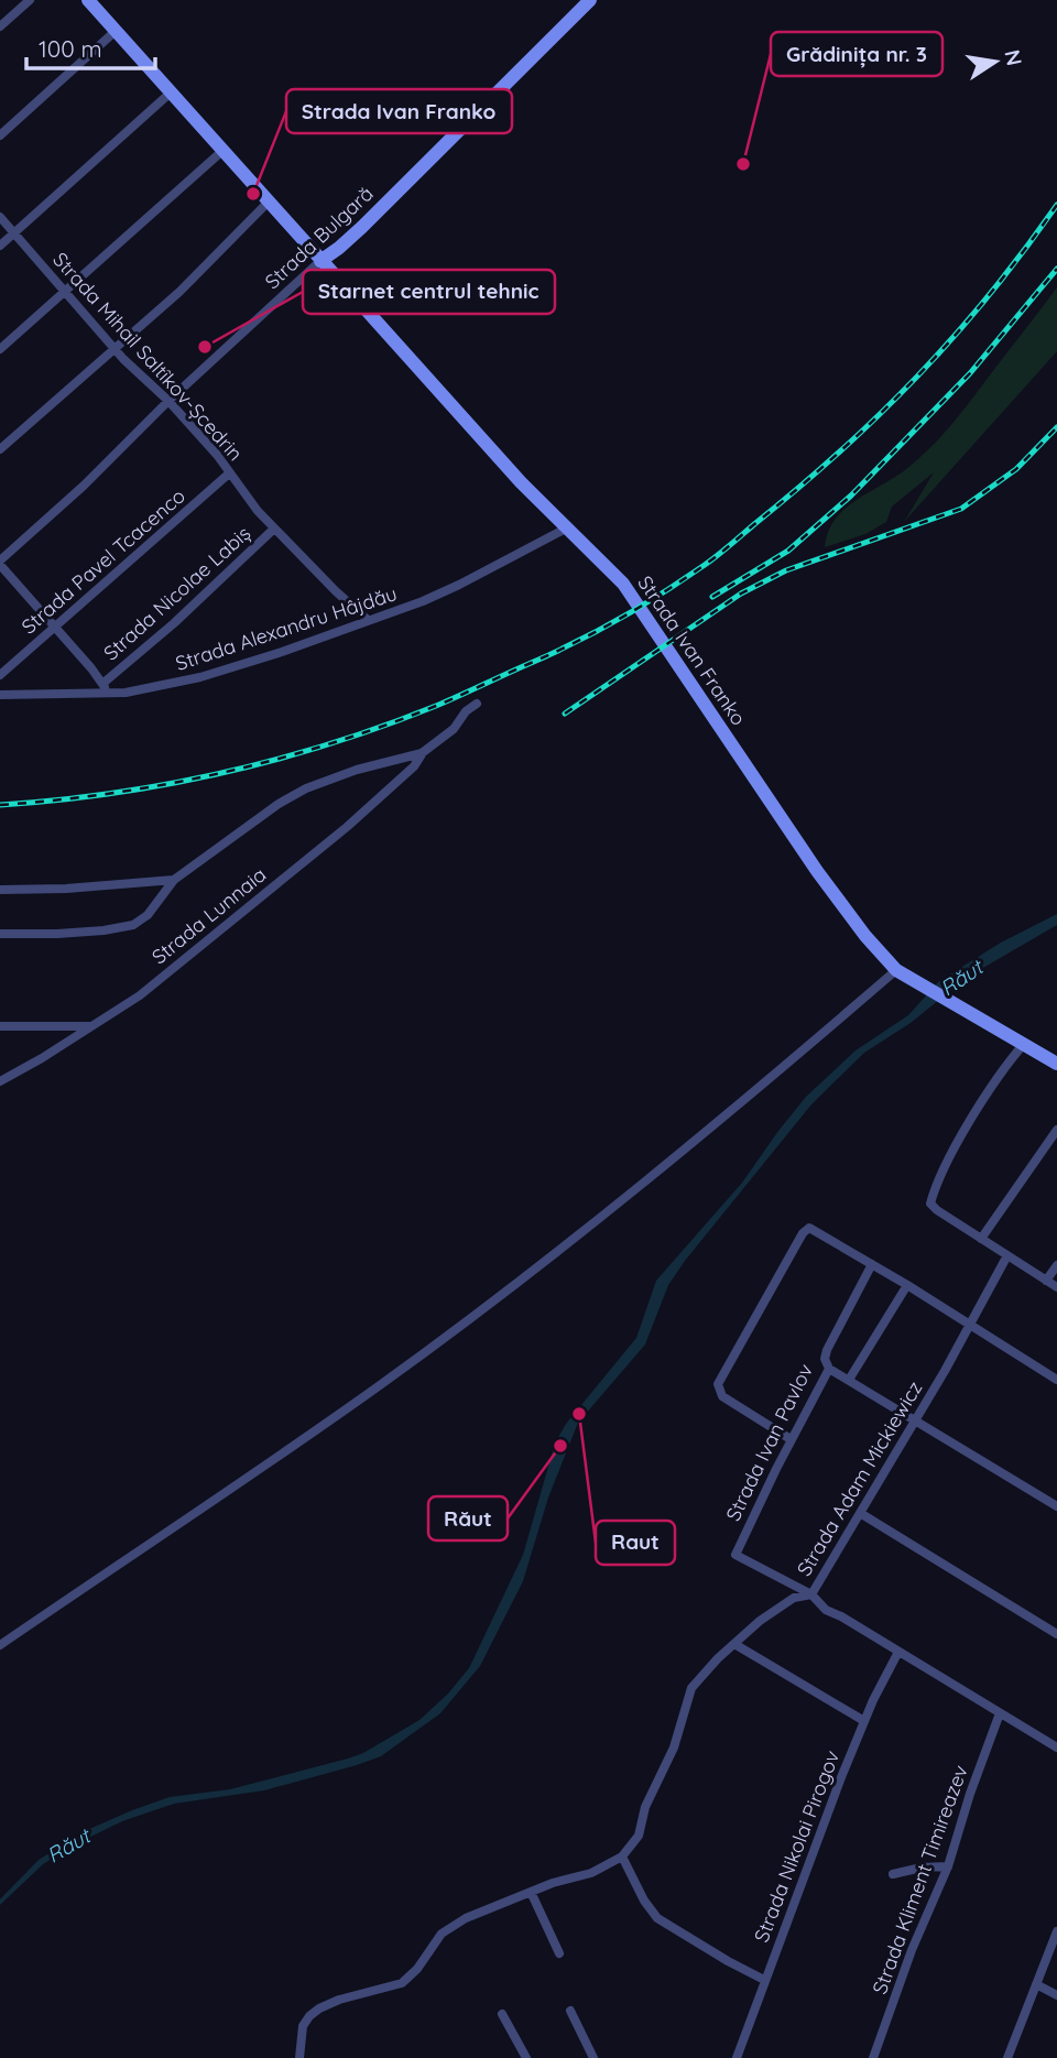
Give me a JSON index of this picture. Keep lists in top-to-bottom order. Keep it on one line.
{"streets":{"main road":["Strada Bulgară","Strada Ivan Franko"],"street":["Strada Mihail Saltîkov-Șcedrin","Strada Pavel Tcacenco","Strada Nicolae Labiș","Strada Alexandru Hâjdău","Strada Lunnaia","Strada Ivan Pavlov","Strada Adam Mickiewicz","Strada Nikolai Pirogov","Strada Kliment Timireazev"]},"crossings":[["Strada Bulgară","Strada Mihail Saltîkov-Șcedrin"],["Strada Bulgară","Strada Ivan Franko"],["Strada Mihail Saltîkov-Șcedrin","Strada Pavel Tcacenco"],["Strada Mihail Saltîkov-Șcedrin","Strada Nicolae Labiș"],["Strada Mihail Saltîkov-Șcedrin","Strada Alexandru Hâjdău"],["Strada Alexandru Hâjdău","Strada Ivan Franko"],["Strada Ivan Pavlov","Strada Adam Mickiewicz"]],"water":["Răut"],"places":["Grădinița nr. 3","Strada Ivan Franko","Starnet centrul tehnic","Raut","Răut"],"scale_bar":"100 m","north":"right"}
